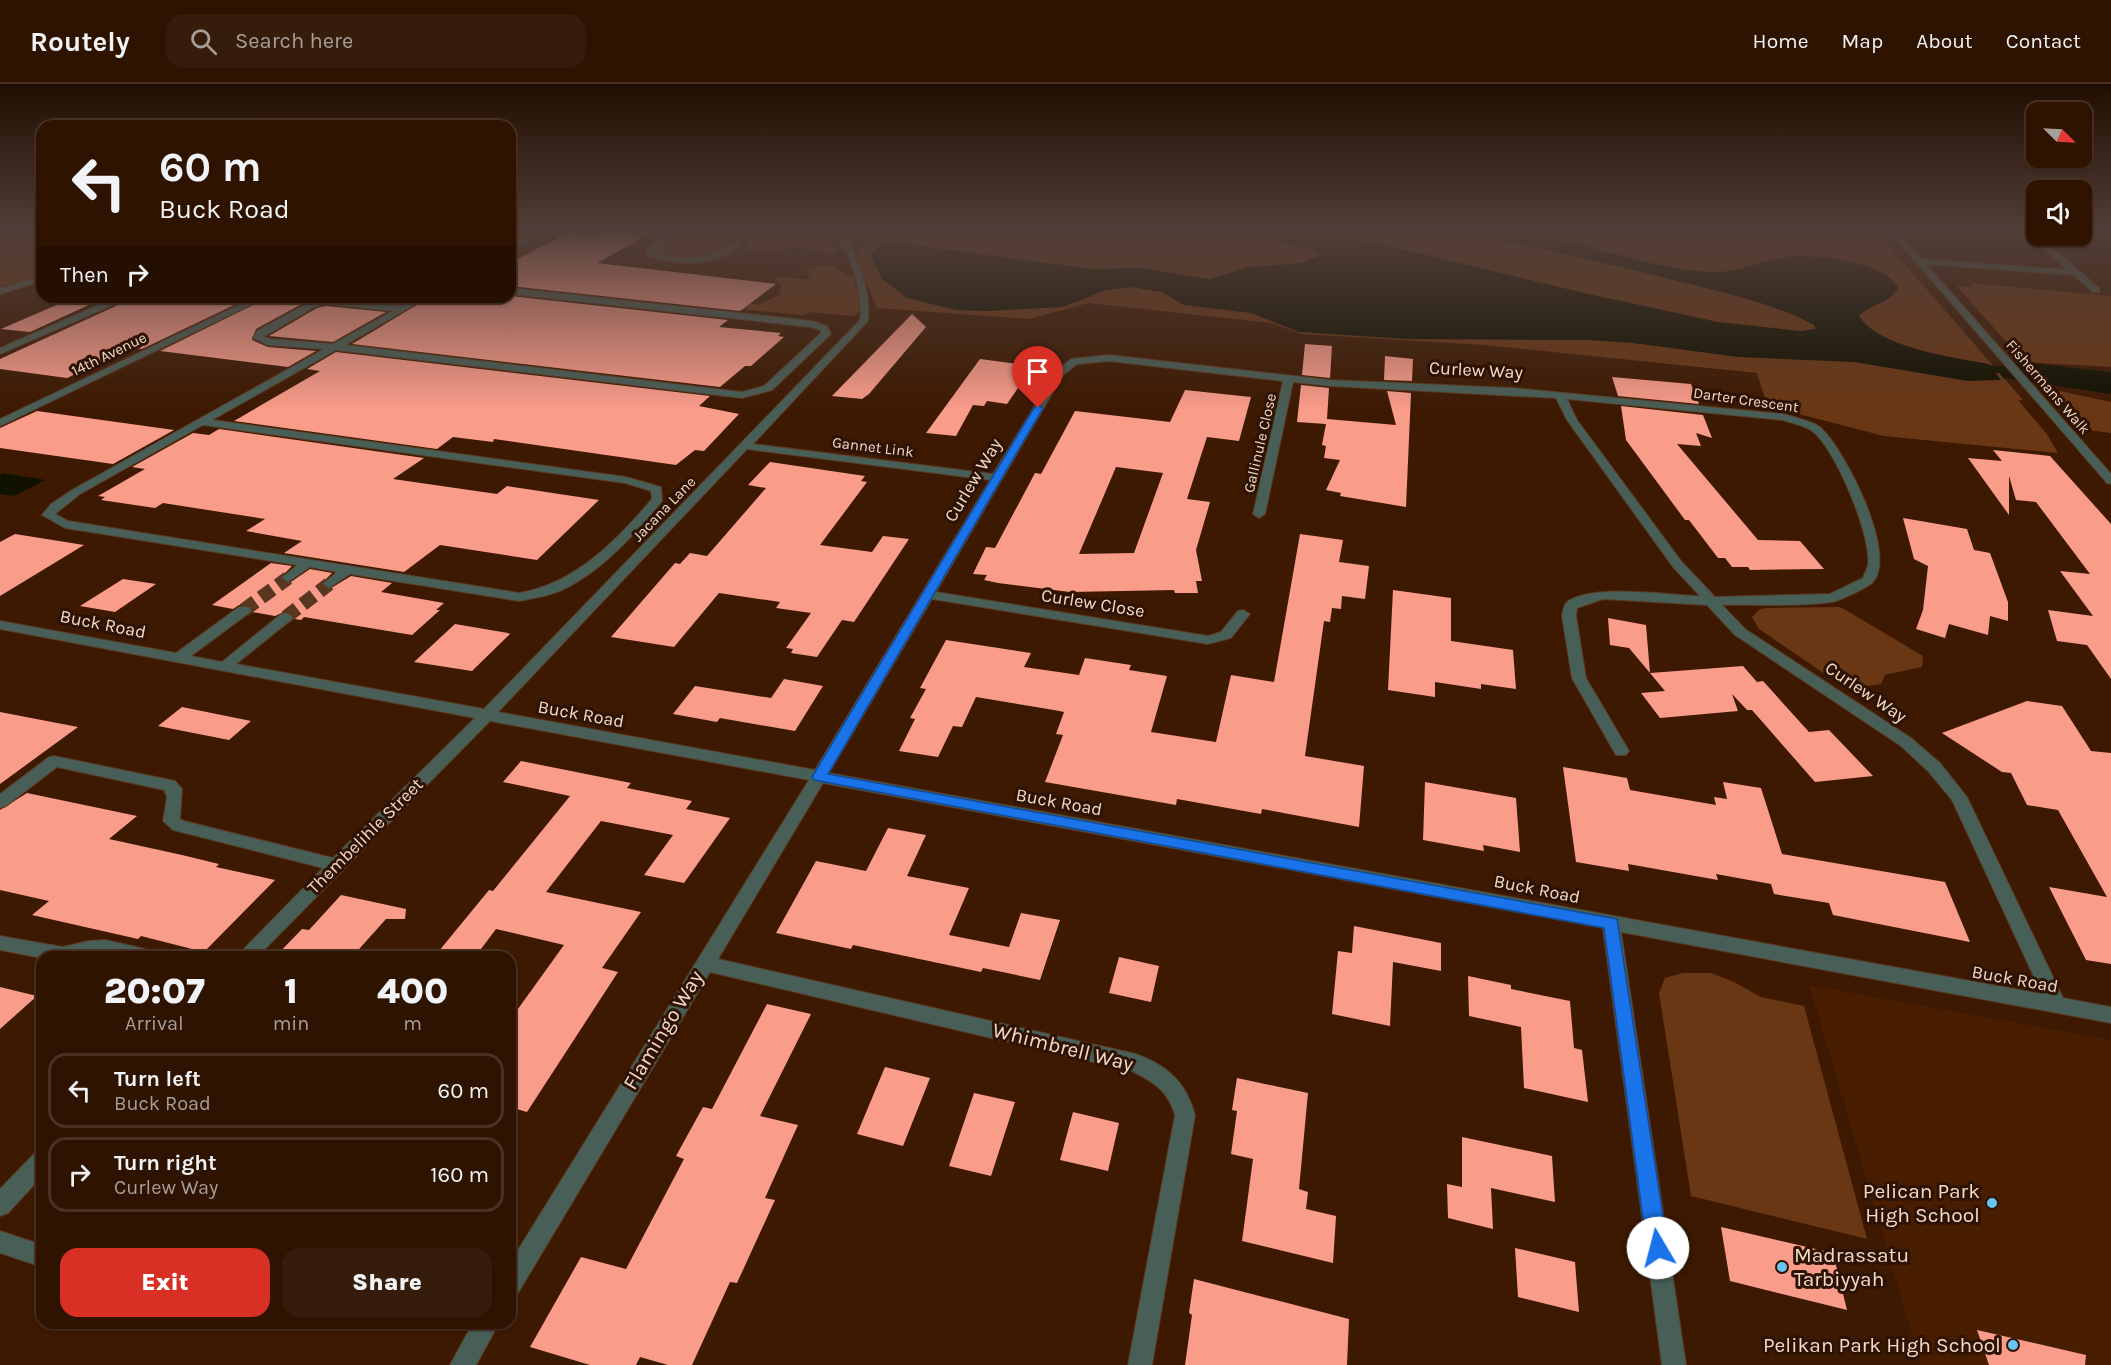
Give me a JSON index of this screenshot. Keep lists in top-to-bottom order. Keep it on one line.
{"streets":{"street":["14th Avenue","Curlew Way","Fishermans Walk","Darter Crescent","Gallinule Close","Gannet Link","Jacana Lane","Curlew Close","Buck Road","Thembelihle Street","Flamingo Way","Whimbrell Way"]},"crossings":[["Curlew Way","Darter Crescent"],["Curlew Way","Gallinule Close"],["Curlew Way","Gannet Link"],["Curlew Way","Curlew Close"],["Curlew Way","Buck Road"],["Curlew Way","Flamingo Way"],["Gannet Link","Jacana Lane"],["Jacana Lane","Buck Road"],["Jacana Lane","Thembelihle Street"],["Buck Road","Thembelihle Street"],["Buck Road","Flamingo Way"],["Flamingo Way","Whimbrell Way"]],"places":["Pelican Park High School","Madrassatu Tarbiyyah","Pelikan Park High School"],"north":"bottom right","page":{"header":"Routely","search":"Search here","nav":["Home","Map","About","Contact"],"turn":["60 m","Buck Road"],"then":"Then","eta":["20:07","Arrival","1","min","400","m"],"list":[{"name":"Turn left","note":"Buck Road","value":"60 m"},{"name":"Turn right","note":"Curlew Way","value":"160 m"}],"buttons":["Exit","Share"]}}
